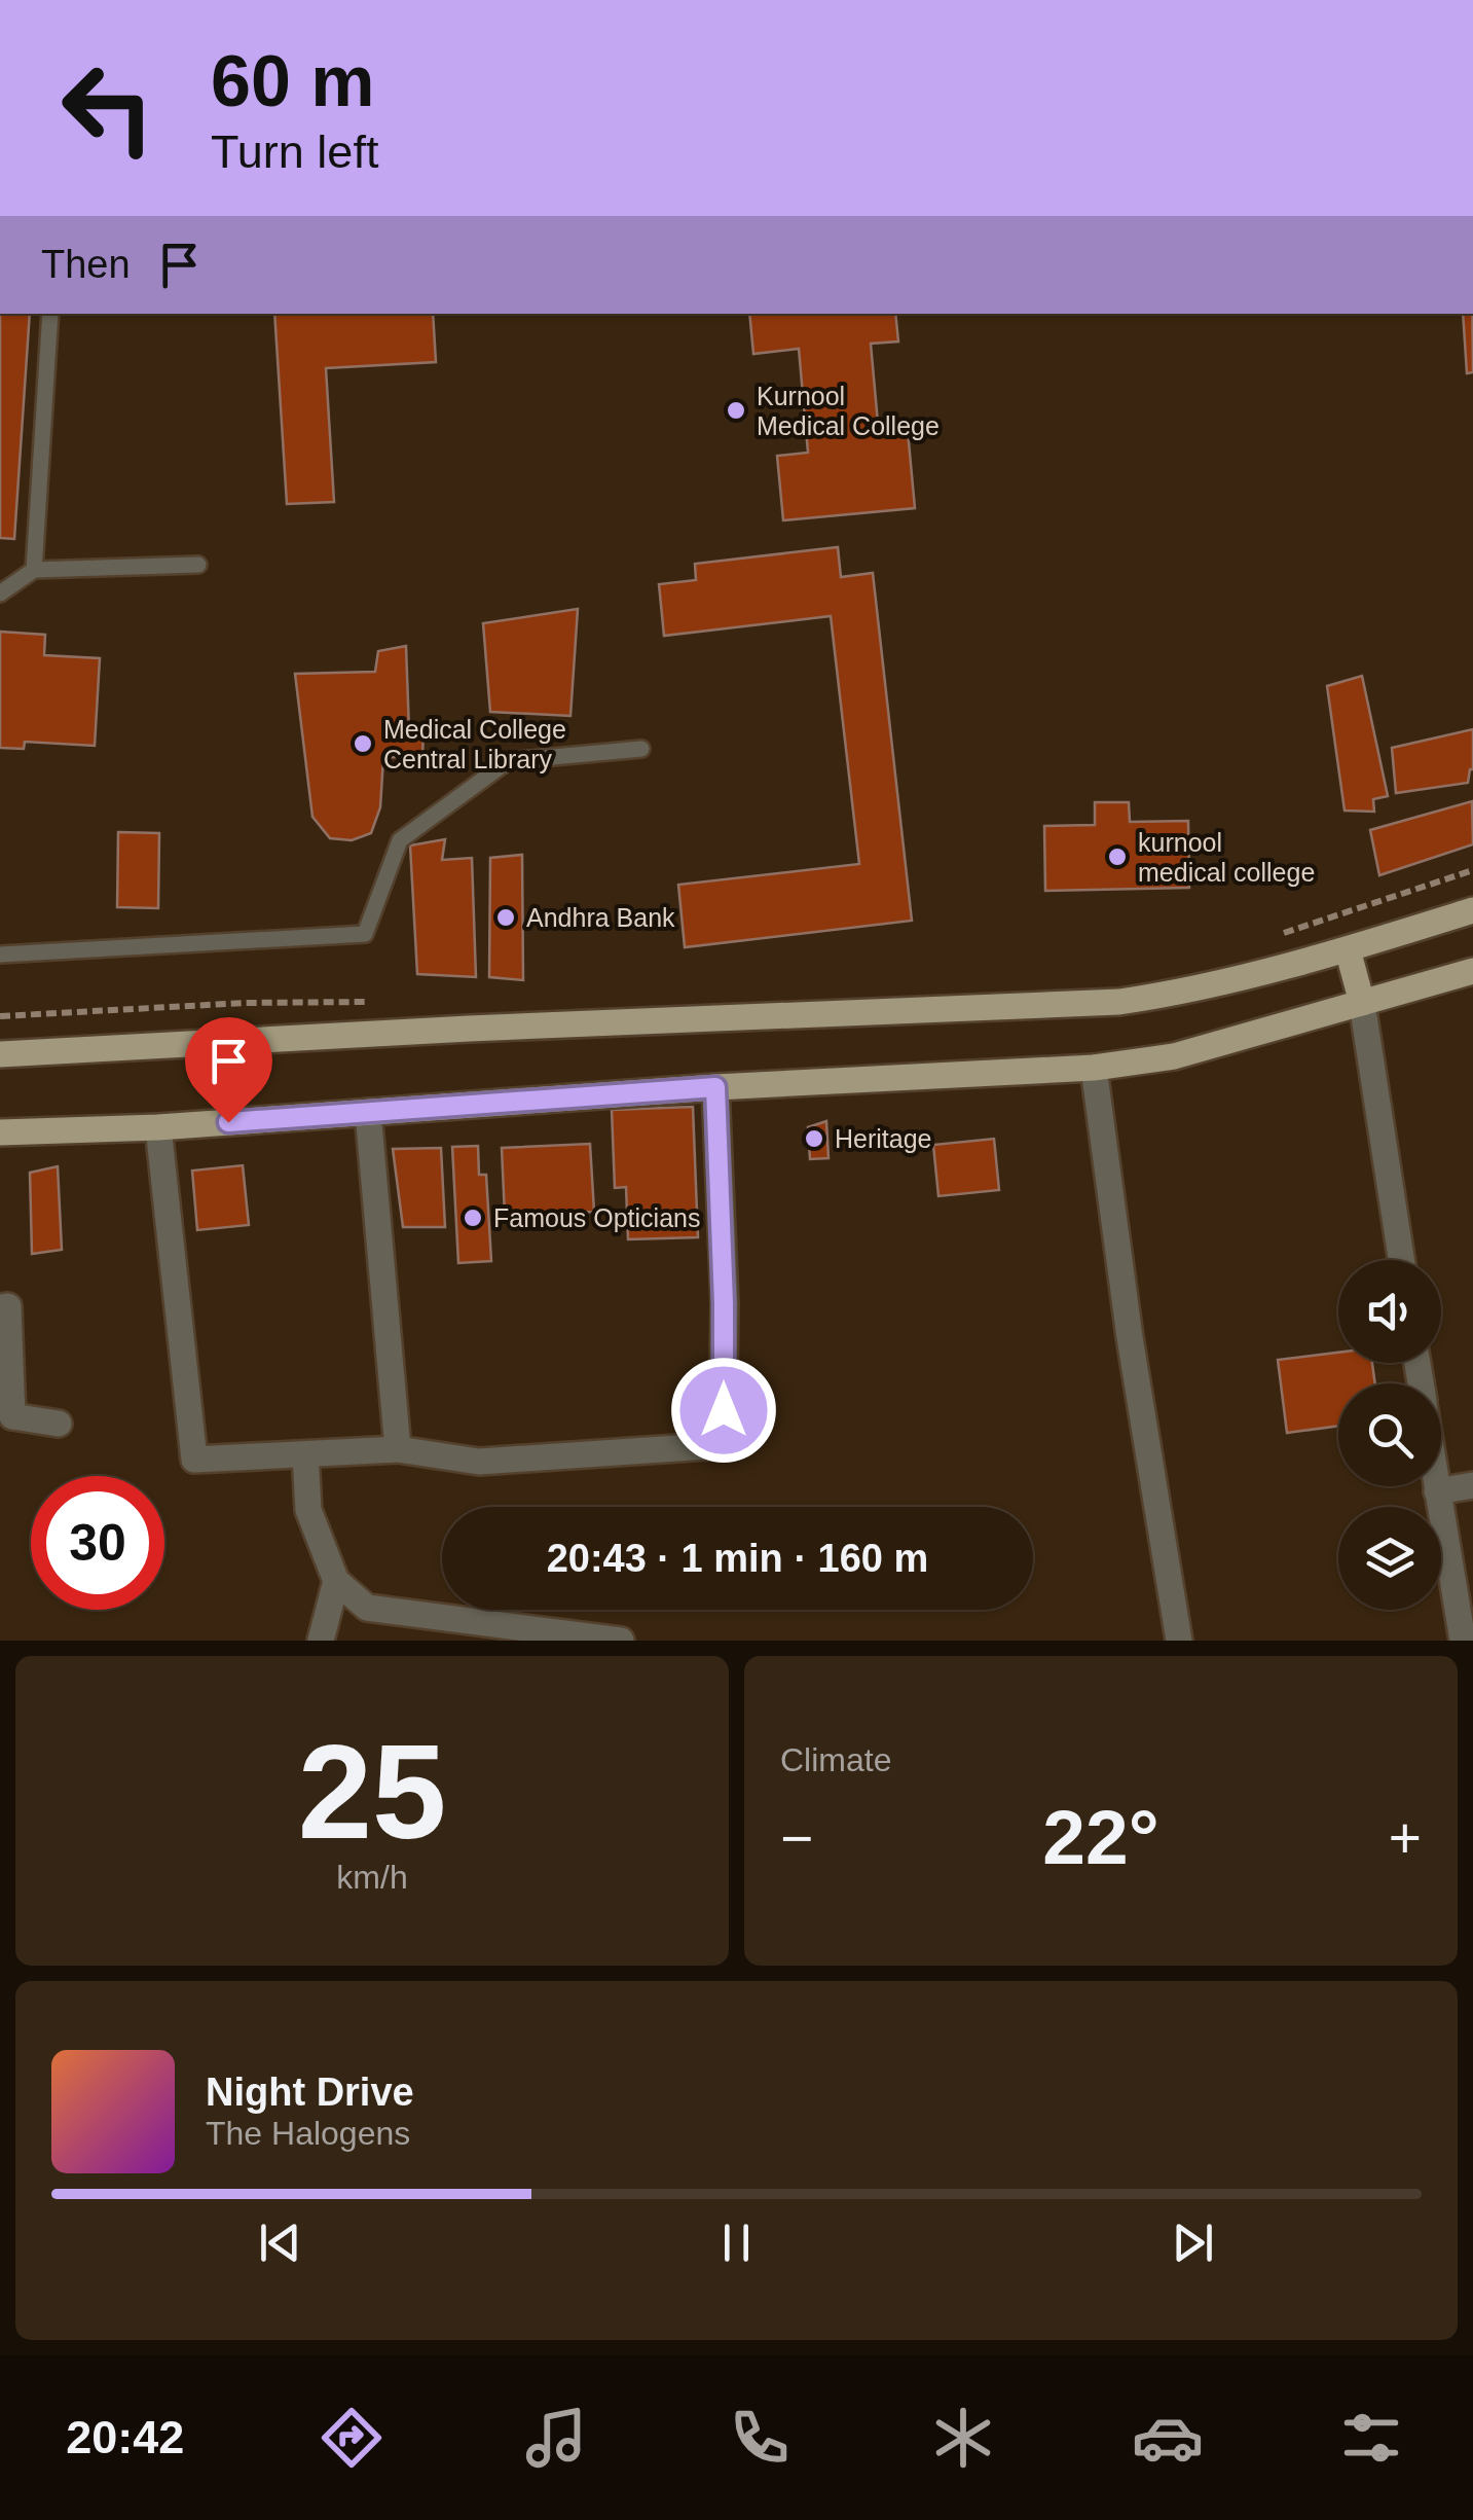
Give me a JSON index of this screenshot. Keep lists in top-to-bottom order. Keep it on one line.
{"places":["Kurnool Medical College","Medical College Central Library","kurnool medical college","Andhra Bank","Heritage","Famous Opticians"],"page":{"turn":["60 m","Turn left"],"then":"Then","limit":"30","trip":"20:43 · 1 min · 160 m","tile":[["25","km/h"],"Climate"],"heat":["−","22°","+"],"song":["Night Drive","The Halogens"],"tabs":"20:42"}}
